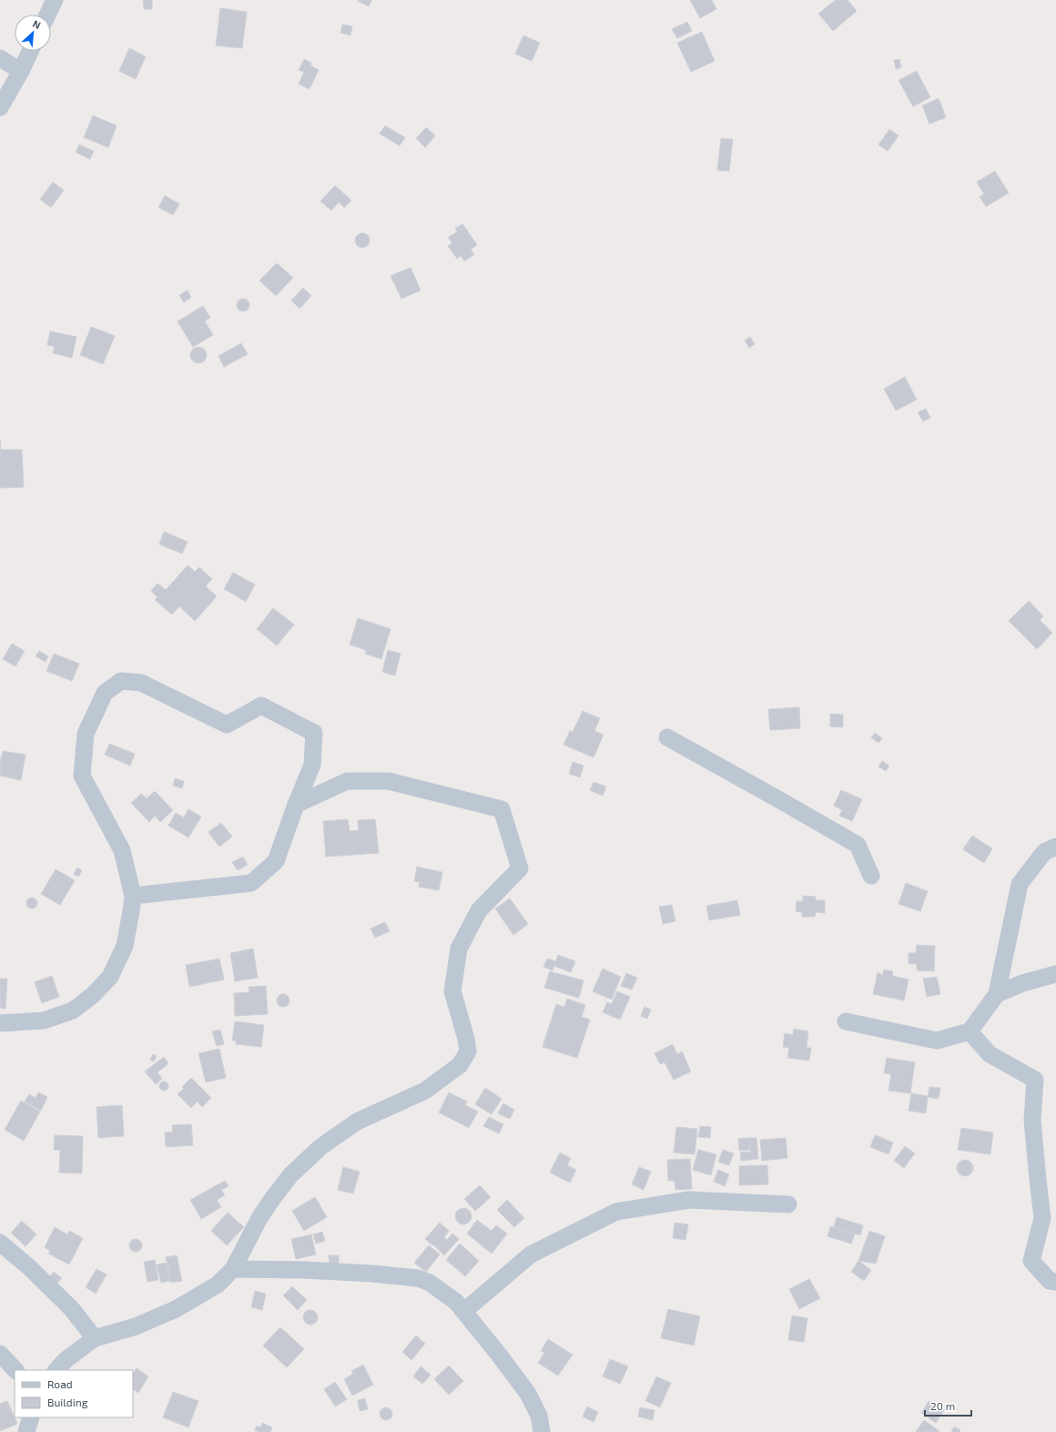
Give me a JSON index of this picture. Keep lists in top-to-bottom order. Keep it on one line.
{"legend":["Road","Building"],"scale_bar":"20 m","north":"top right"}
